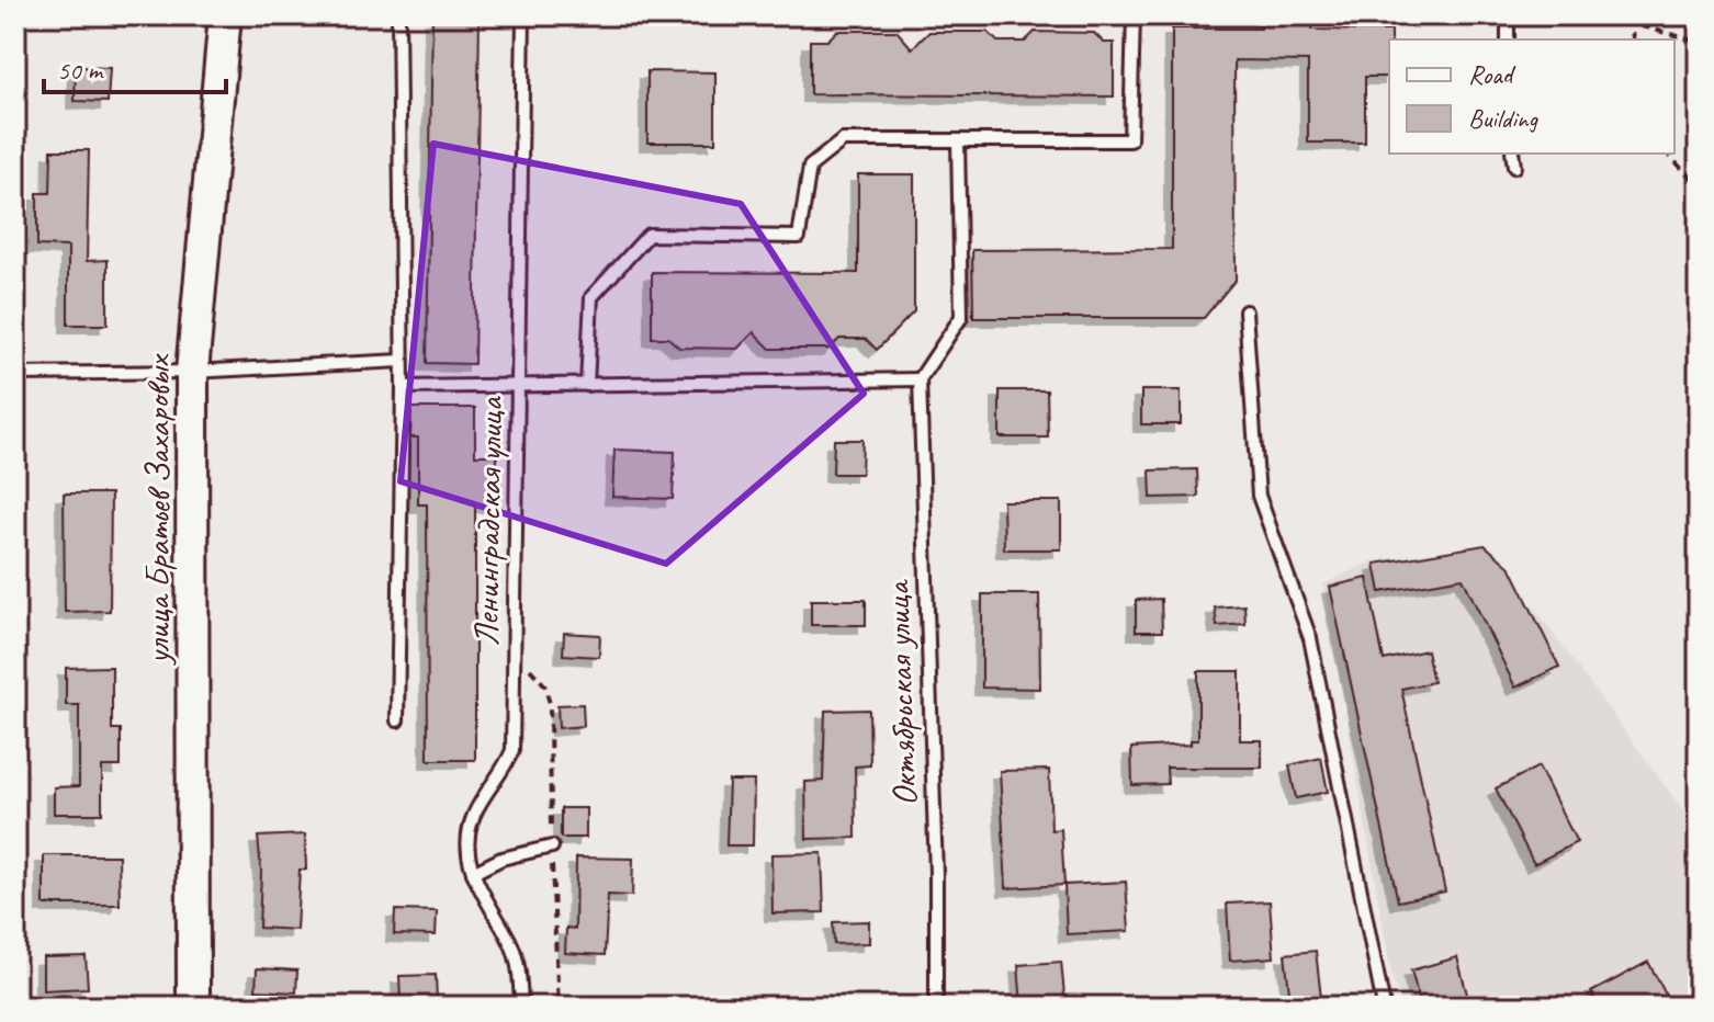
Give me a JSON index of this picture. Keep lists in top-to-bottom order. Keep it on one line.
{"streets":{"main road":["улица Братьев Захаровых"],"lane":["Ленинградская улица","Октябрьская улица"]},"legend":["Road","Building"],"scale_bar":"50 m"}
